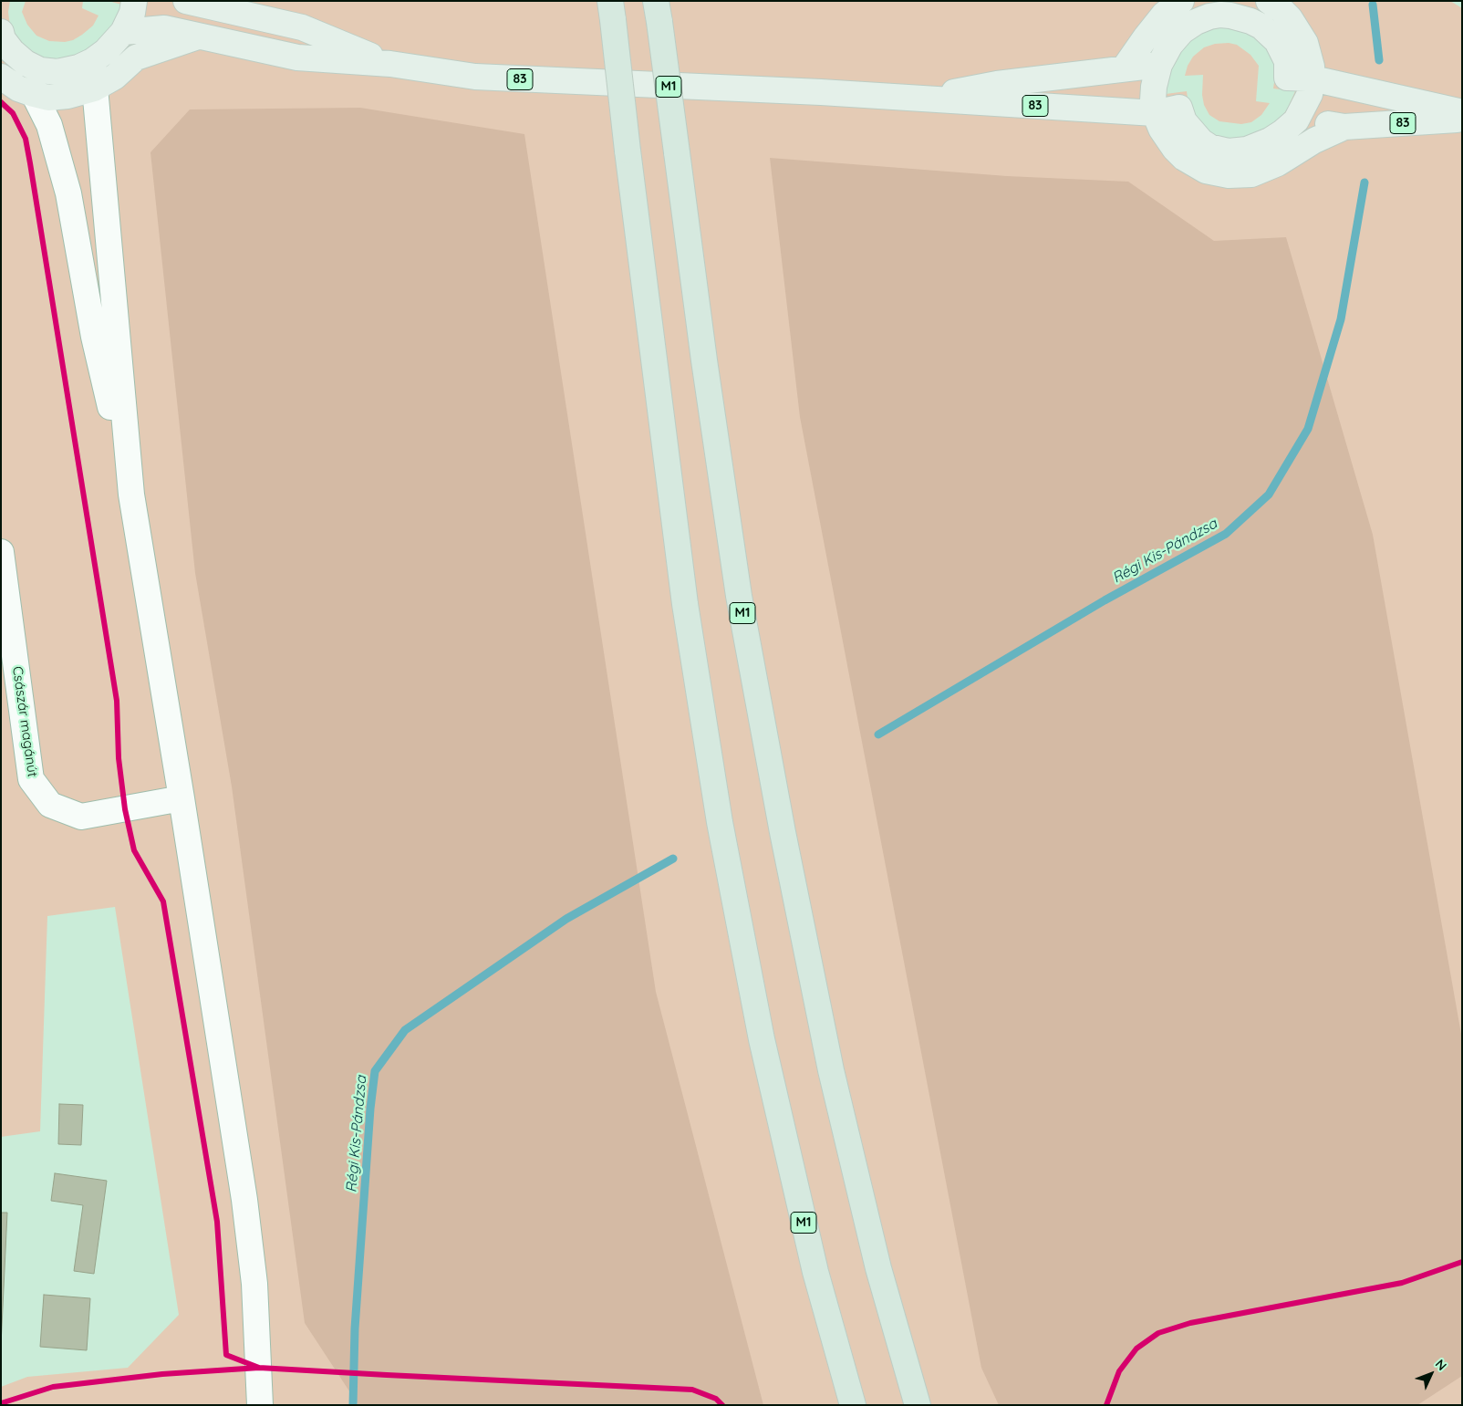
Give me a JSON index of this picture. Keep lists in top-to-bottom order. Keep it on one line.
{"streets":{"highway":["M1"],"main road":["83"],"street":["Császár magánút"]},"water":["Régi Kis-Pándzsa"],"north":"top right"}
